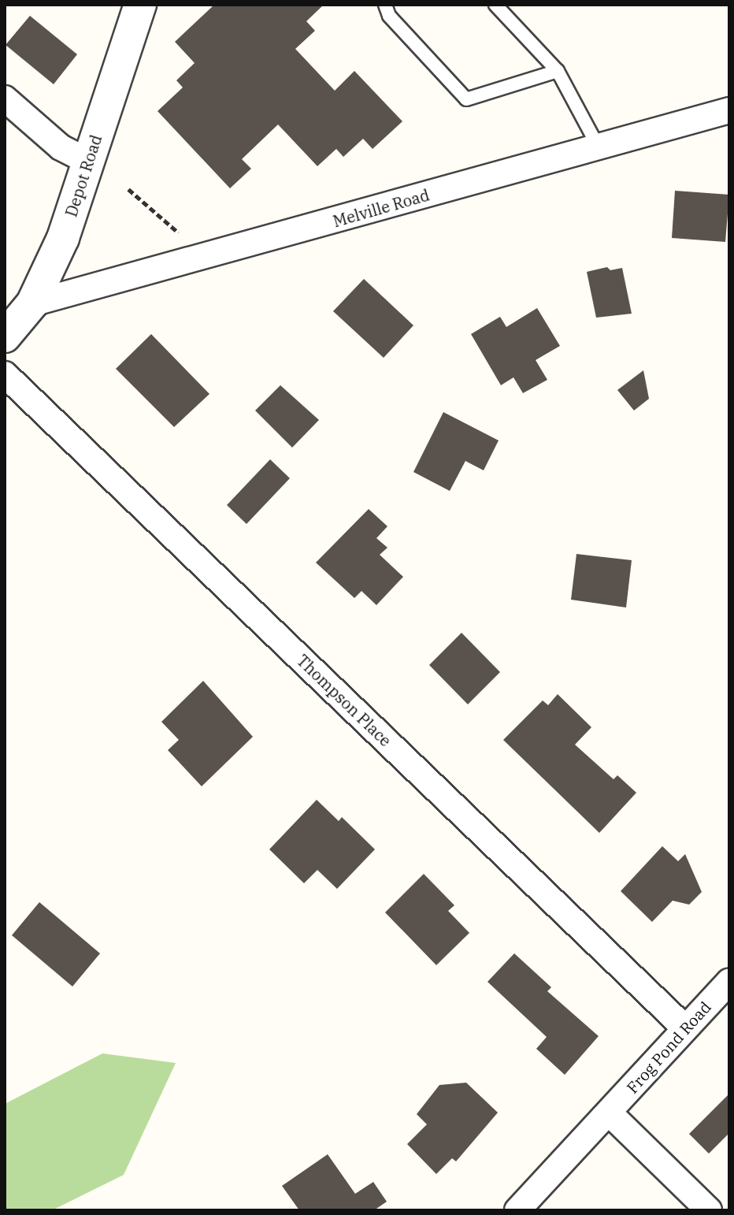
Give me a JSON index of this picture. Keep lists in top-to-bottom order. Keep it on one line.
{"streets":{"street":["Depot Road","Melville Road","Thompson Place","Frog Pond Road"]},"crossings":[["Depot Road","Melville Road"],["Thompson Place","Frog Pond Road"]]}
